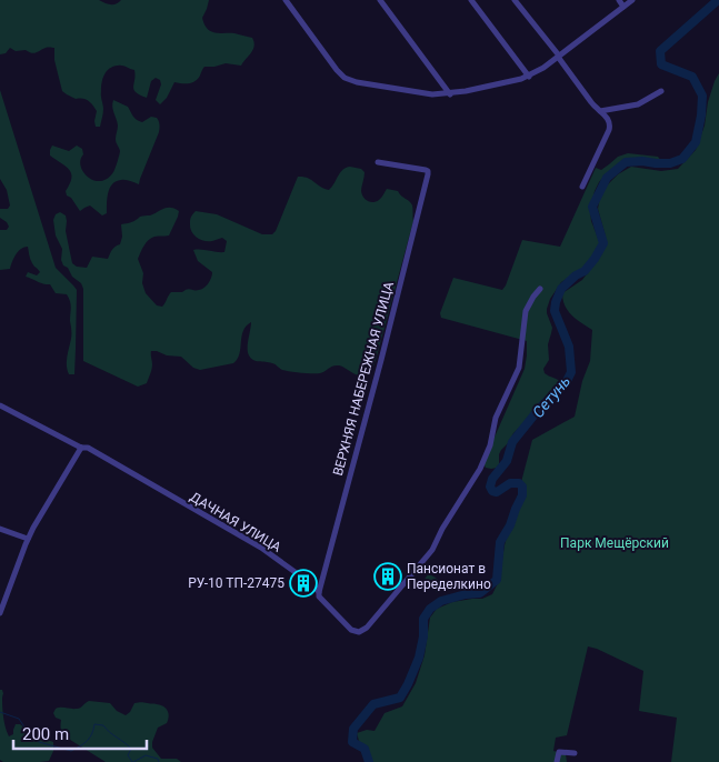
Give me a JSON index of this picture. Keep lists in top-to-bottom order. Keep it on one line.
{"streets":{"street":["ВЕРХНЯЯ НАБЕРЕЖНАЯ УЛИЦА","ДАЧНАЯ УЛИЦА"]},"crossings":[["ВЕРХНЯЯ НАБЕРЕЖНАЯ УЛИЦА","ДАЧНАЯ УЛИЦА"]],"water":["Сетунь"],"parks":["Парк Мещёрский"],"places":{"building":["Пансионат в Переделкино","РУ-10 ТП-27475"]},"scale_bar":"200 m"}
